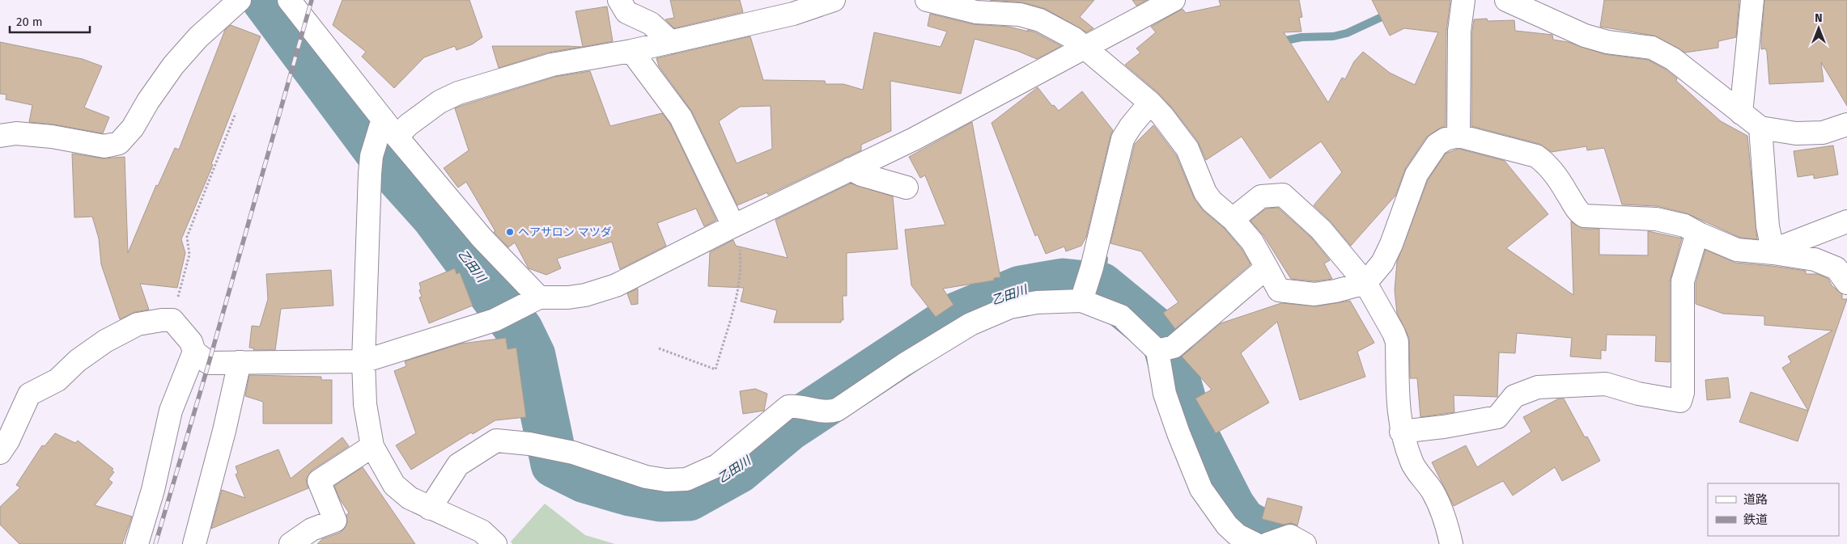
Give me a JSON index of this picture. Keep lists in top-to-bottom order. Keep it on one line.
{"water":["乙田川"],"places":["ヘアサロン マツダ"],"legend":["道路","鉄道"],"scale_bar":"20 m","north":"top"}
